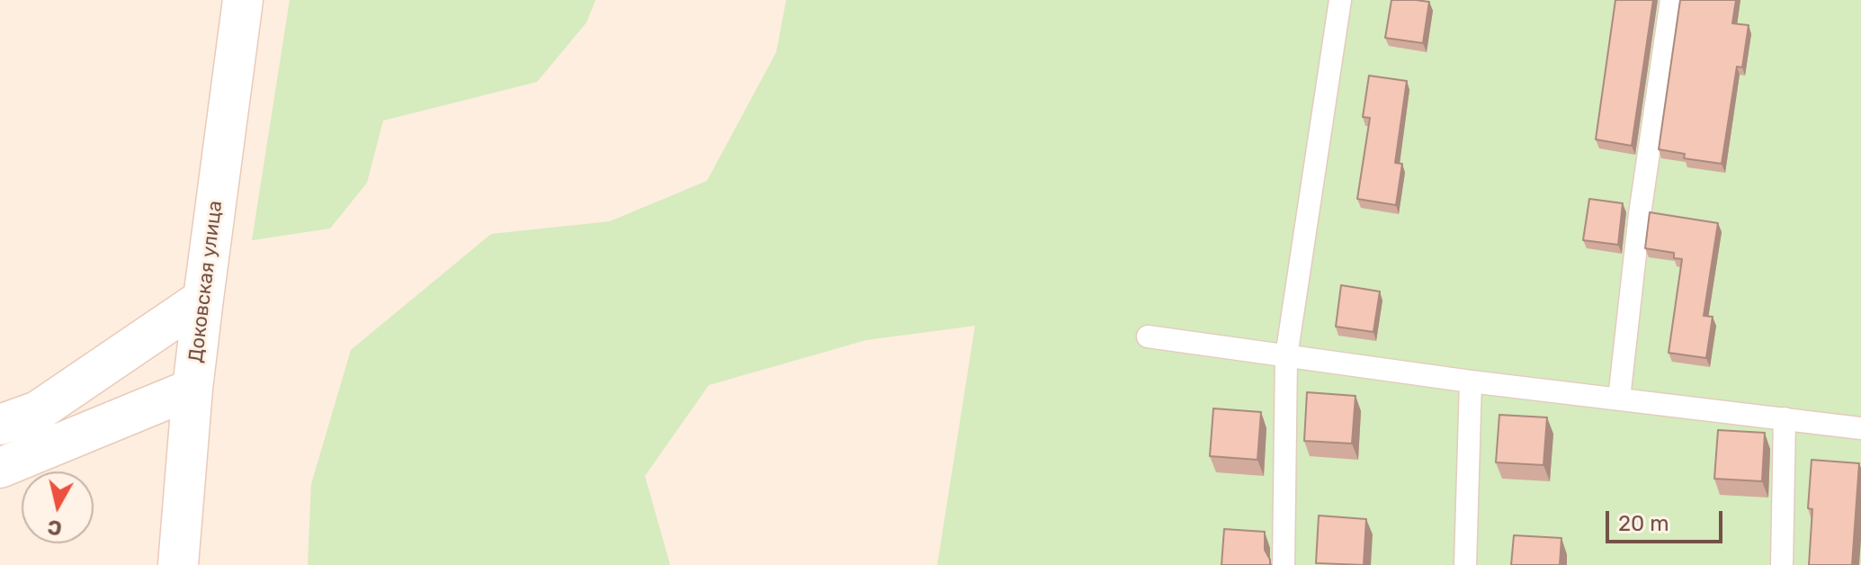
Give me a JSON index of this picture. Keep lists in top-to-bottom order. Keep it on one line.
{"streets":{"main road":["Доковская улица"]},"scale_bar":"20 m","north":"bottom"}
